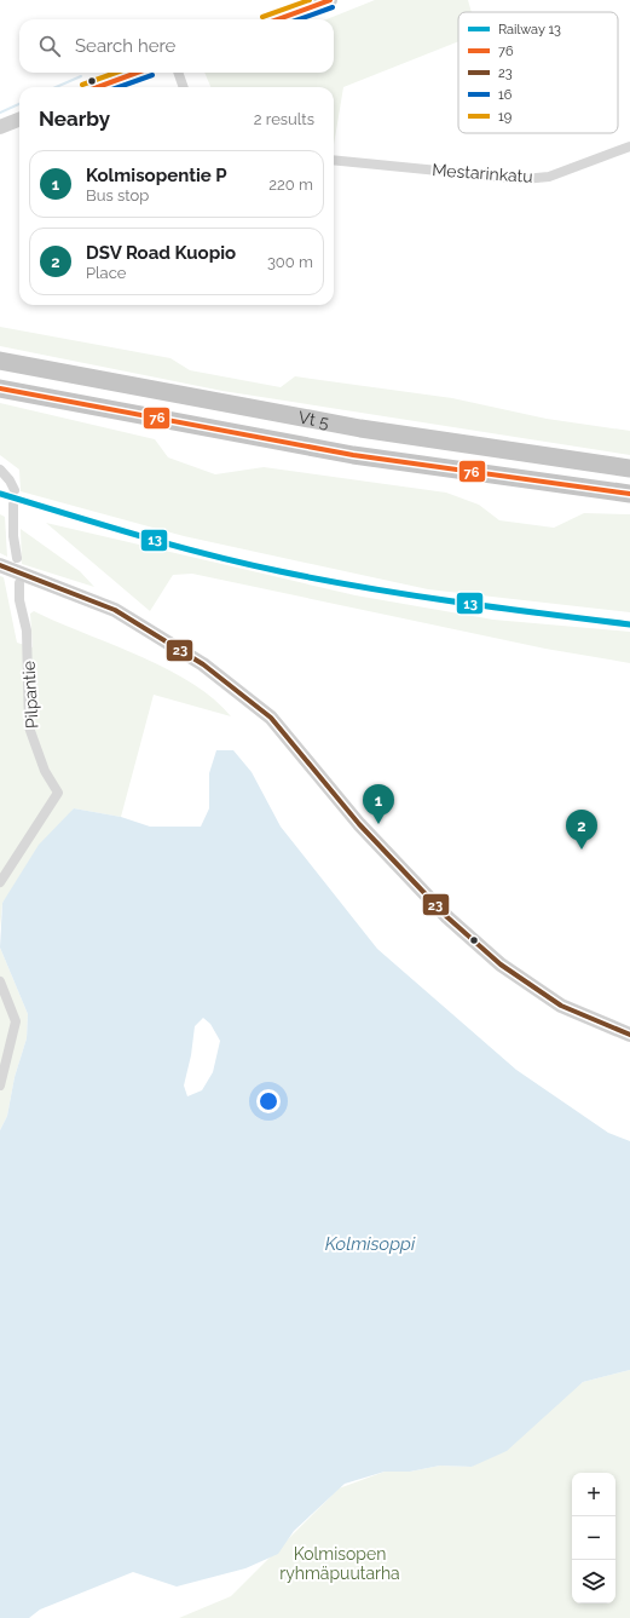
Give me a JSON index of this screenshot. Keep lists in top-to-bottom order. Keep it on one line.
{"streets":{"highway":["Vt 5"],"street":["Mestarinkatu","Pilpantie"]},"water":["Kolmisoppi"],"parks":["Kolmisopen ryhmäpuutarha"],"lines":["transit line 76","transit line 19","transit line 16","rail line 13","transit line 23"],"legend":["Railway 13","76","23","16","19"],"page":{"search":"Search here","heading":["Nearby","2 results"],"list":[{"mark":"1","name":"Kolmisopentie P","note":"Bus stop","value":"220 m"},{"mark":"2","name":"DSV Road Kuopio","note":"Place","value":"300 m"}],"pins":["1","2"],"map_buttons":["+","−"]}}
